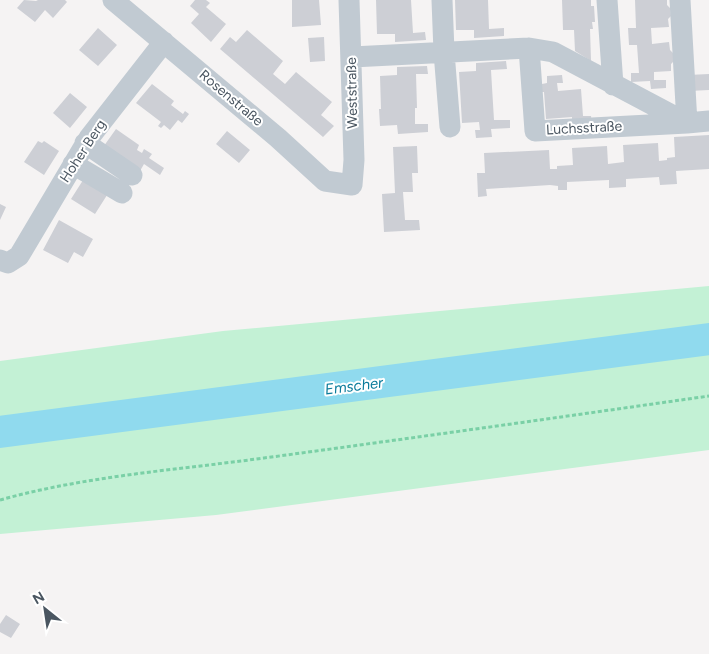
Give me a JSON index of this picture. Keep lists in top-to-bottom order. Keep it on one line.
{"streets":{"street":["Weststraße","Rosenstraße","Luchsstraße","Hoher Berg"]},"crossings":[["Weststraße","Rosenstraße"],["Rosenstraße","Hoher Berg"]],"water":["Emscher"],"north":"top left"}
